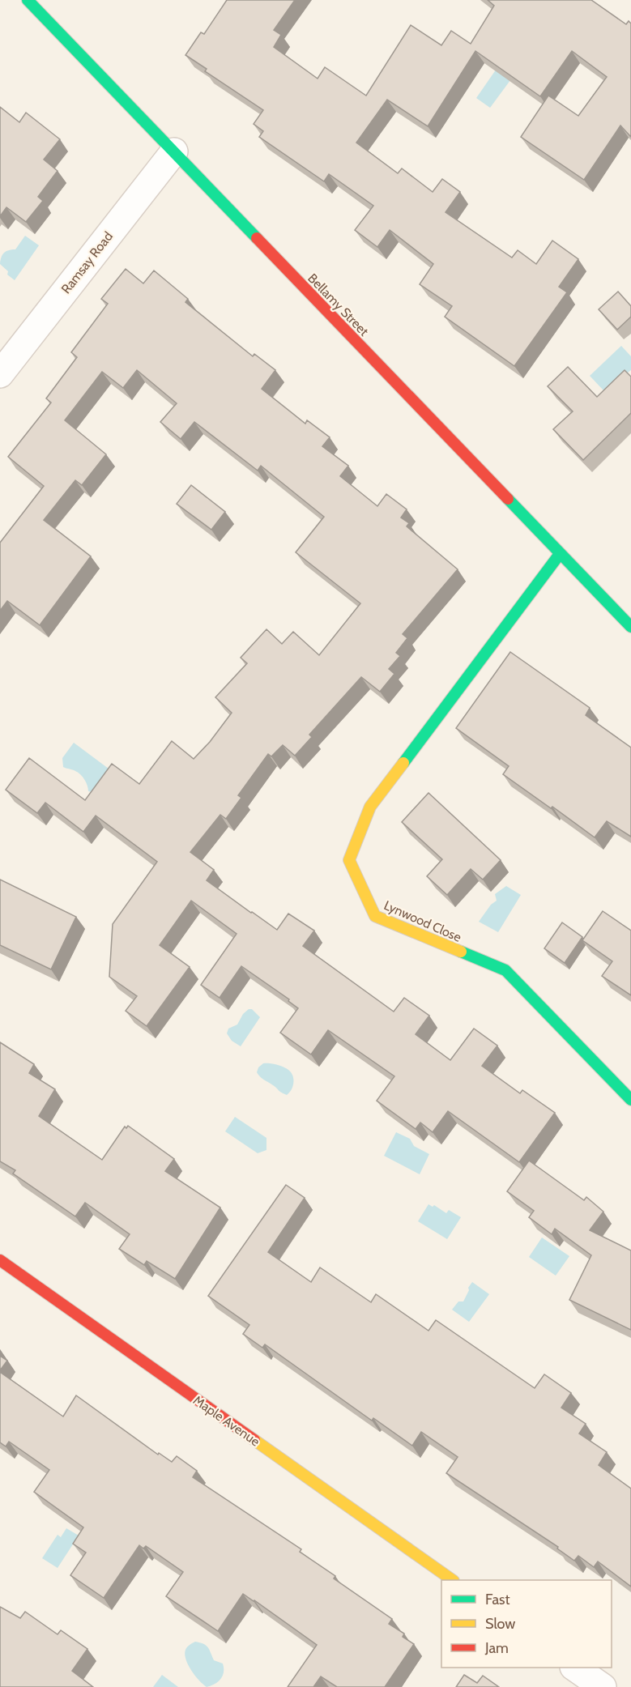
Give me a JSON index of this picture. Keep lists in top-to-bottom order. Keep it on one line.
{"streets":{"street":["Ramsay Road","Bellamy Street","Lynwood Close","Maple Avenue"]},"crossings":[["Ramsay Road","Bellamy Street"],["Bellamy Street","Lynwood Close"]],"legend":["Fast","Slow","Jam"]}
